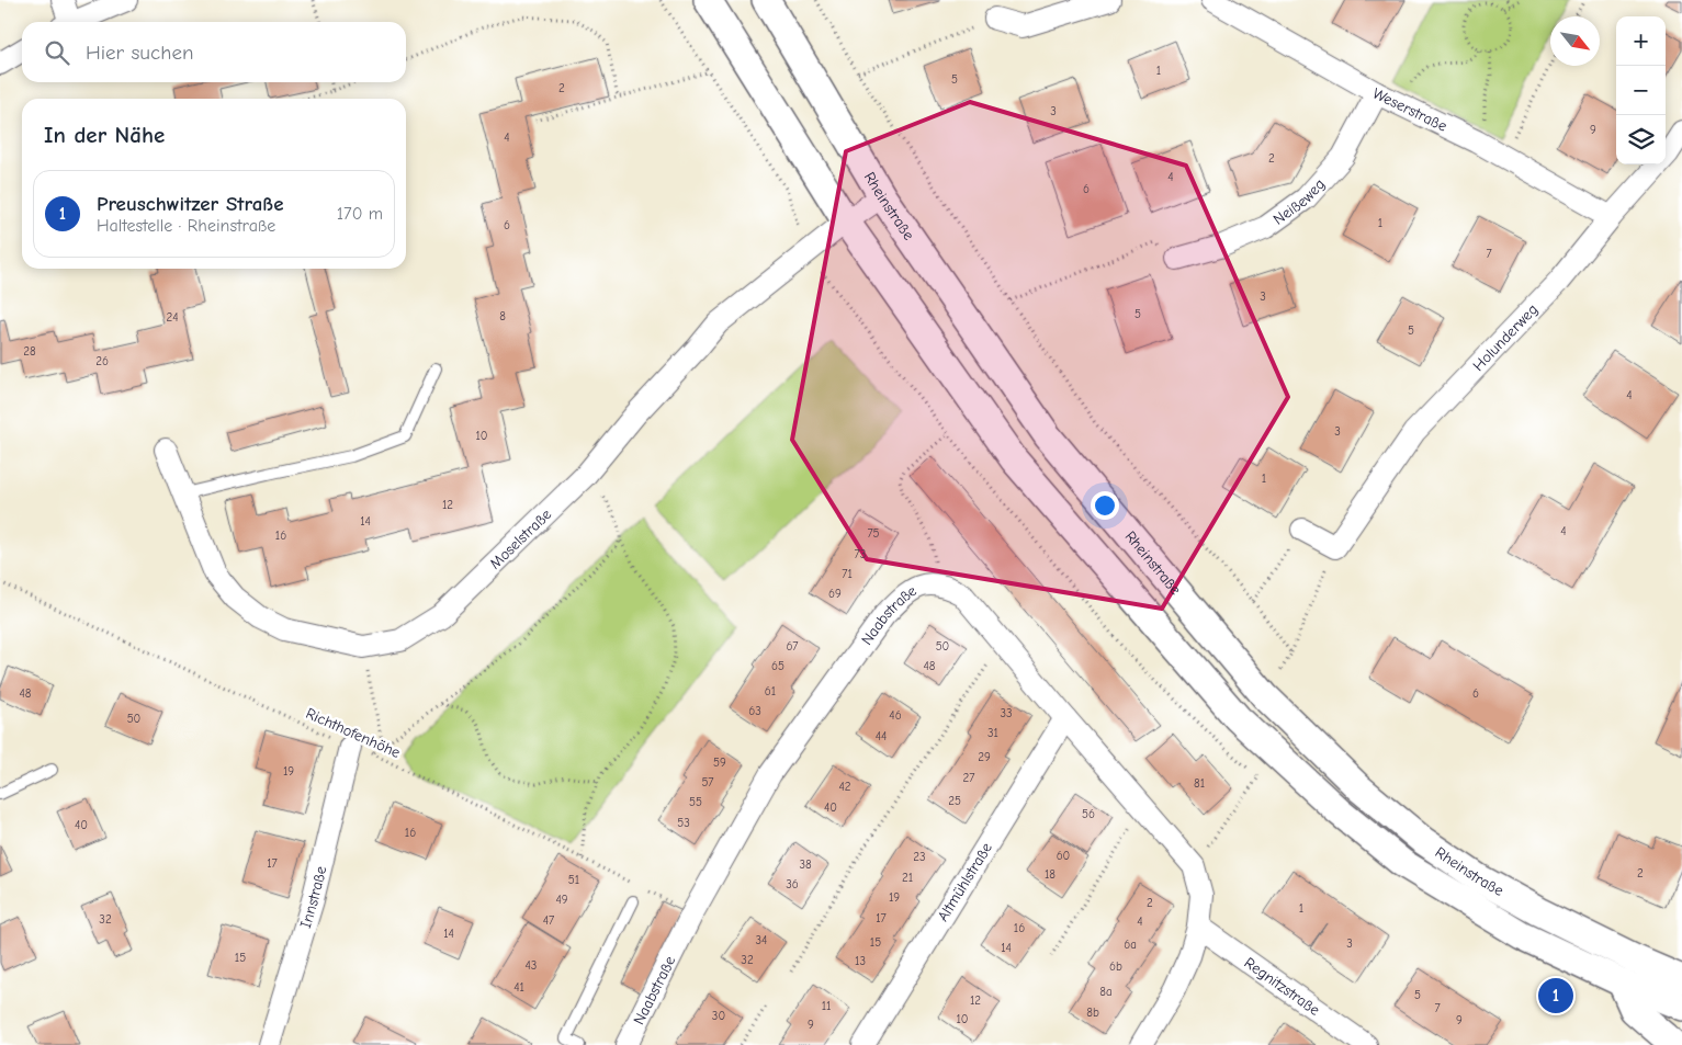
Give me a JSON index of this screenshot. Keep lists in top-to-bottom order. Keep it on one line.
{"streets":{"street":["Weserstraße","Neißeweg","Rheinstraße","Holunderweg","Moselstraße","Naabstraße","Altmühlstraße","Innstraße","Regnitzstraße"],"path":["Richthofenhöhe"]},"crossings":[["Weserstraße","Neißeweg"],["Weserstraße","Holunderweg"],["Rheinstraße","Moselstraße"],["Naabstraße","Altmühlstraße"],["Naabstraße","Regnitzstraße"],["Richthofenhöhe","Innstraße"]],"house_numbers":["1","5","2","3","9","4","2","4","6","1","6","7","3","5","8","24","5","28","26","4","3","10","1","12","14","4","75","16","73","71","69","67","50","65","48","61","48","6","63","33","46","50","31","44","29","59","19","27","57","81","42","25","55","40","56","53","40","16","60","23","17","38","2","18","21","51","36","19","49","2","1","17","32","47","4","16","14","34","15","3","6a","14","15","32","13","43","6b","41","8a","5","12","11","7","8b","30","10","9","9"],"north":"bottom right","page":{"map_buttons":["+","−"],"search":"Hier suchen","heading":"In der Nähe","list":[{"mark":"1","name":"Preuschwitzer Straße","note":"Haltestelle · Rheinstraße","value":"170 m"}],"pins":"1"}}
